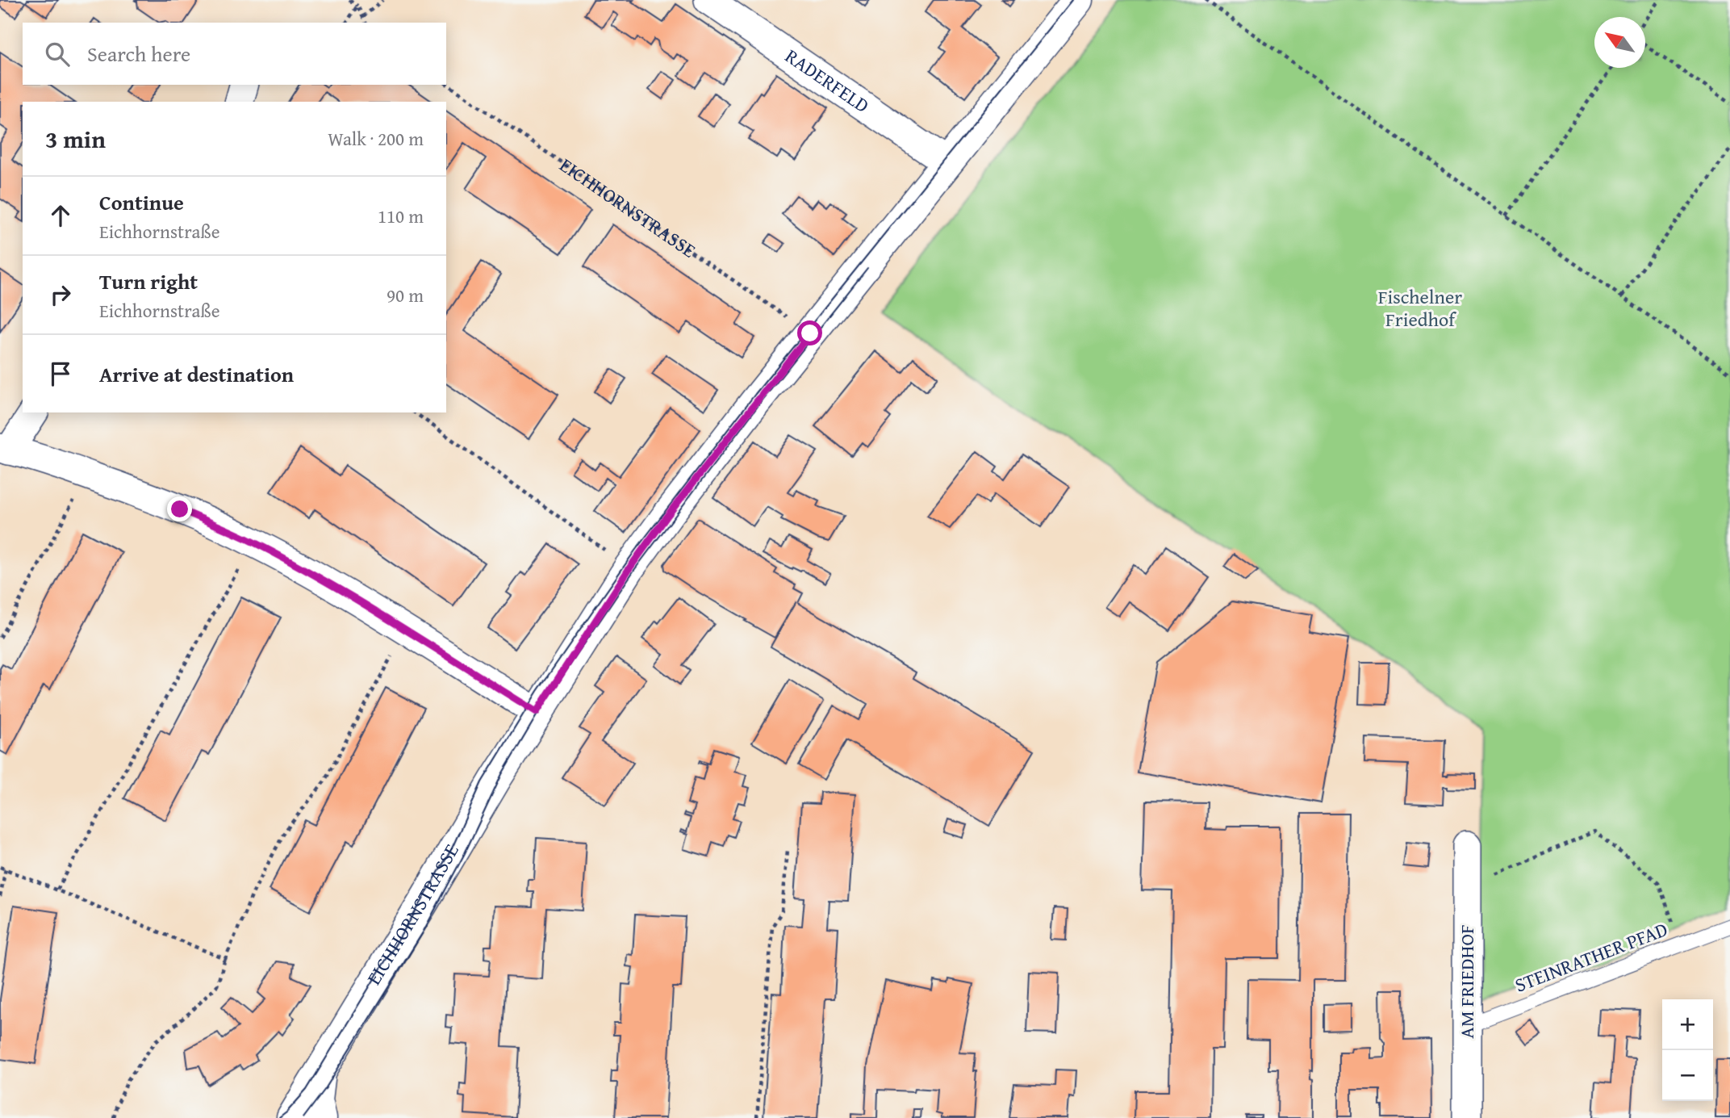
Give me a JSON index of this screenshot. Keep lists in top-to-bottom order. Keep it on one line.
{"streets":{"street":["RADERFELD","EICHHORNSTRASSE","AM FRIEDHOF"],"lane":["STEINRATHER PFAD"]},"crossings":[["RADERFELD","EICHHORNSTRASSE"],["STEINRATHER PFAD","AM FRIEDHOF"]],"parks":["Fischelner Friedhof"],"north":"top left","page":{"search":"Search here","heading":["3 min","Walk · 200 m"],"list":[["Continue","Eichhornstraße","110 m"],["Turn right","Eichhornstraße","90 m"],"Arrive at destination"],"map_buttons":["+","−"]}}
